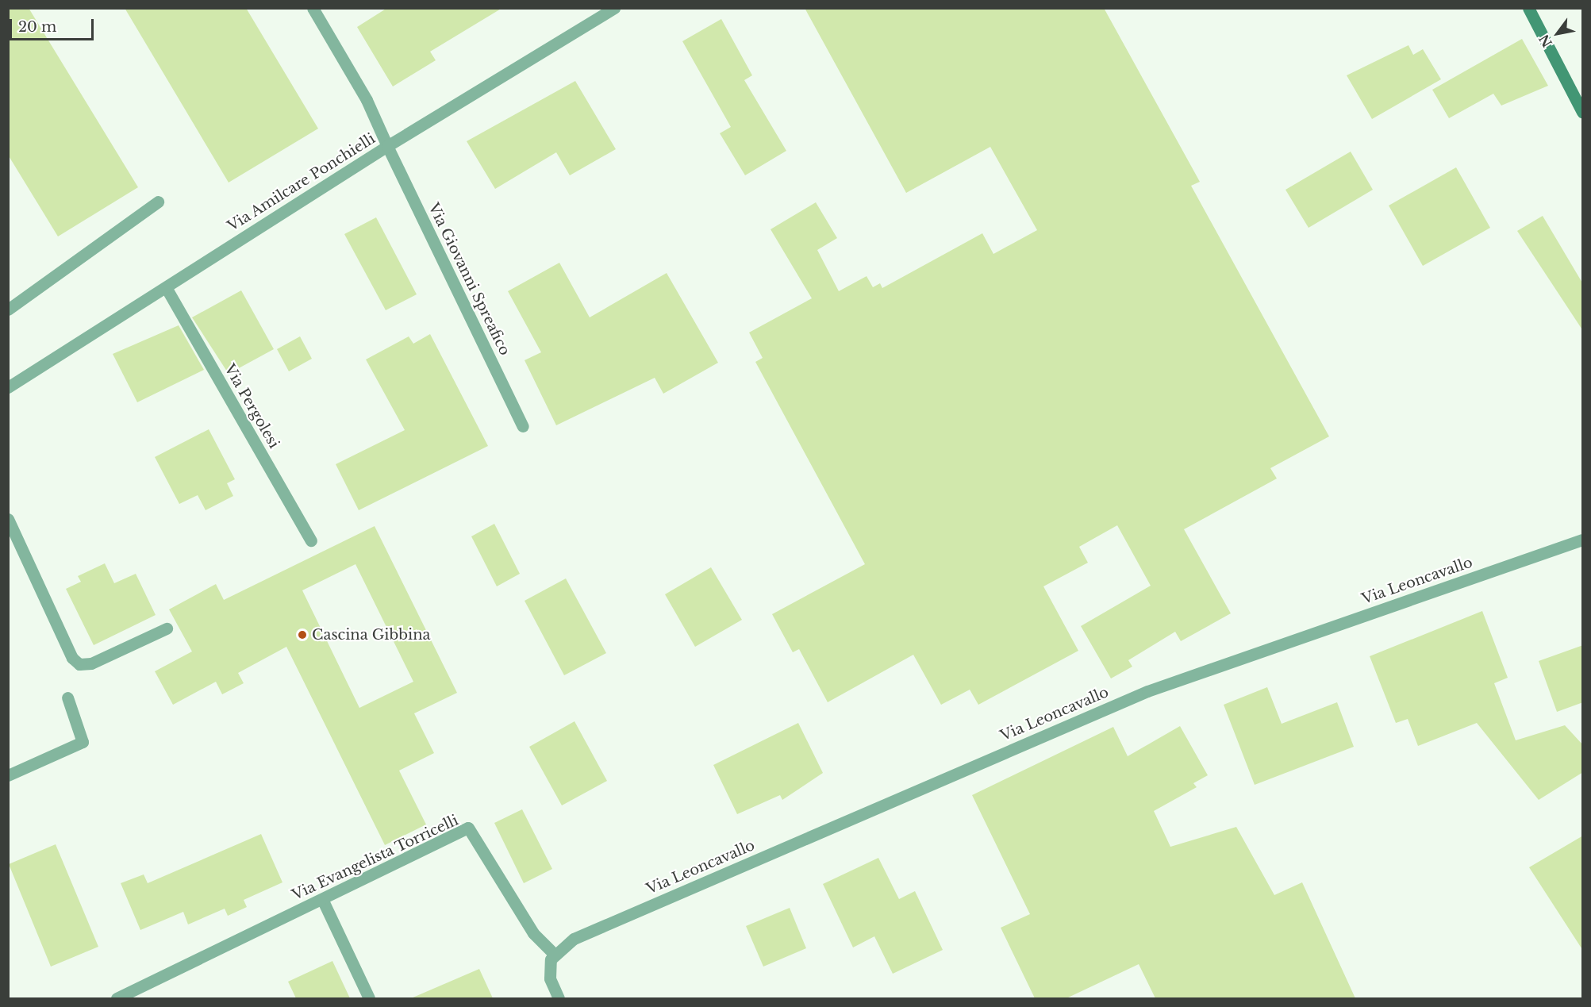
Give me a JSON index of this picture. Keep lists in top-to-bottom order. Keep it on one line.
{"streets":{"street":["Via Amilcare Ponchielli","Via Giovanni Spreafico","Via Pergolesi","Via Leoncavallo","Via Evangelista Torricelli"]},"crossings":[["Via Amilcare Ponchielli","Via Giovanni Spreafico"],["Via Amilcare Ponchielli","Via Pergolesi"],["Via Leoncavallo","Via Evangelista Torricelli"]],"places":["Cascina Gibbina"],"scale_bar":"20 m","north":"bottom left"}
